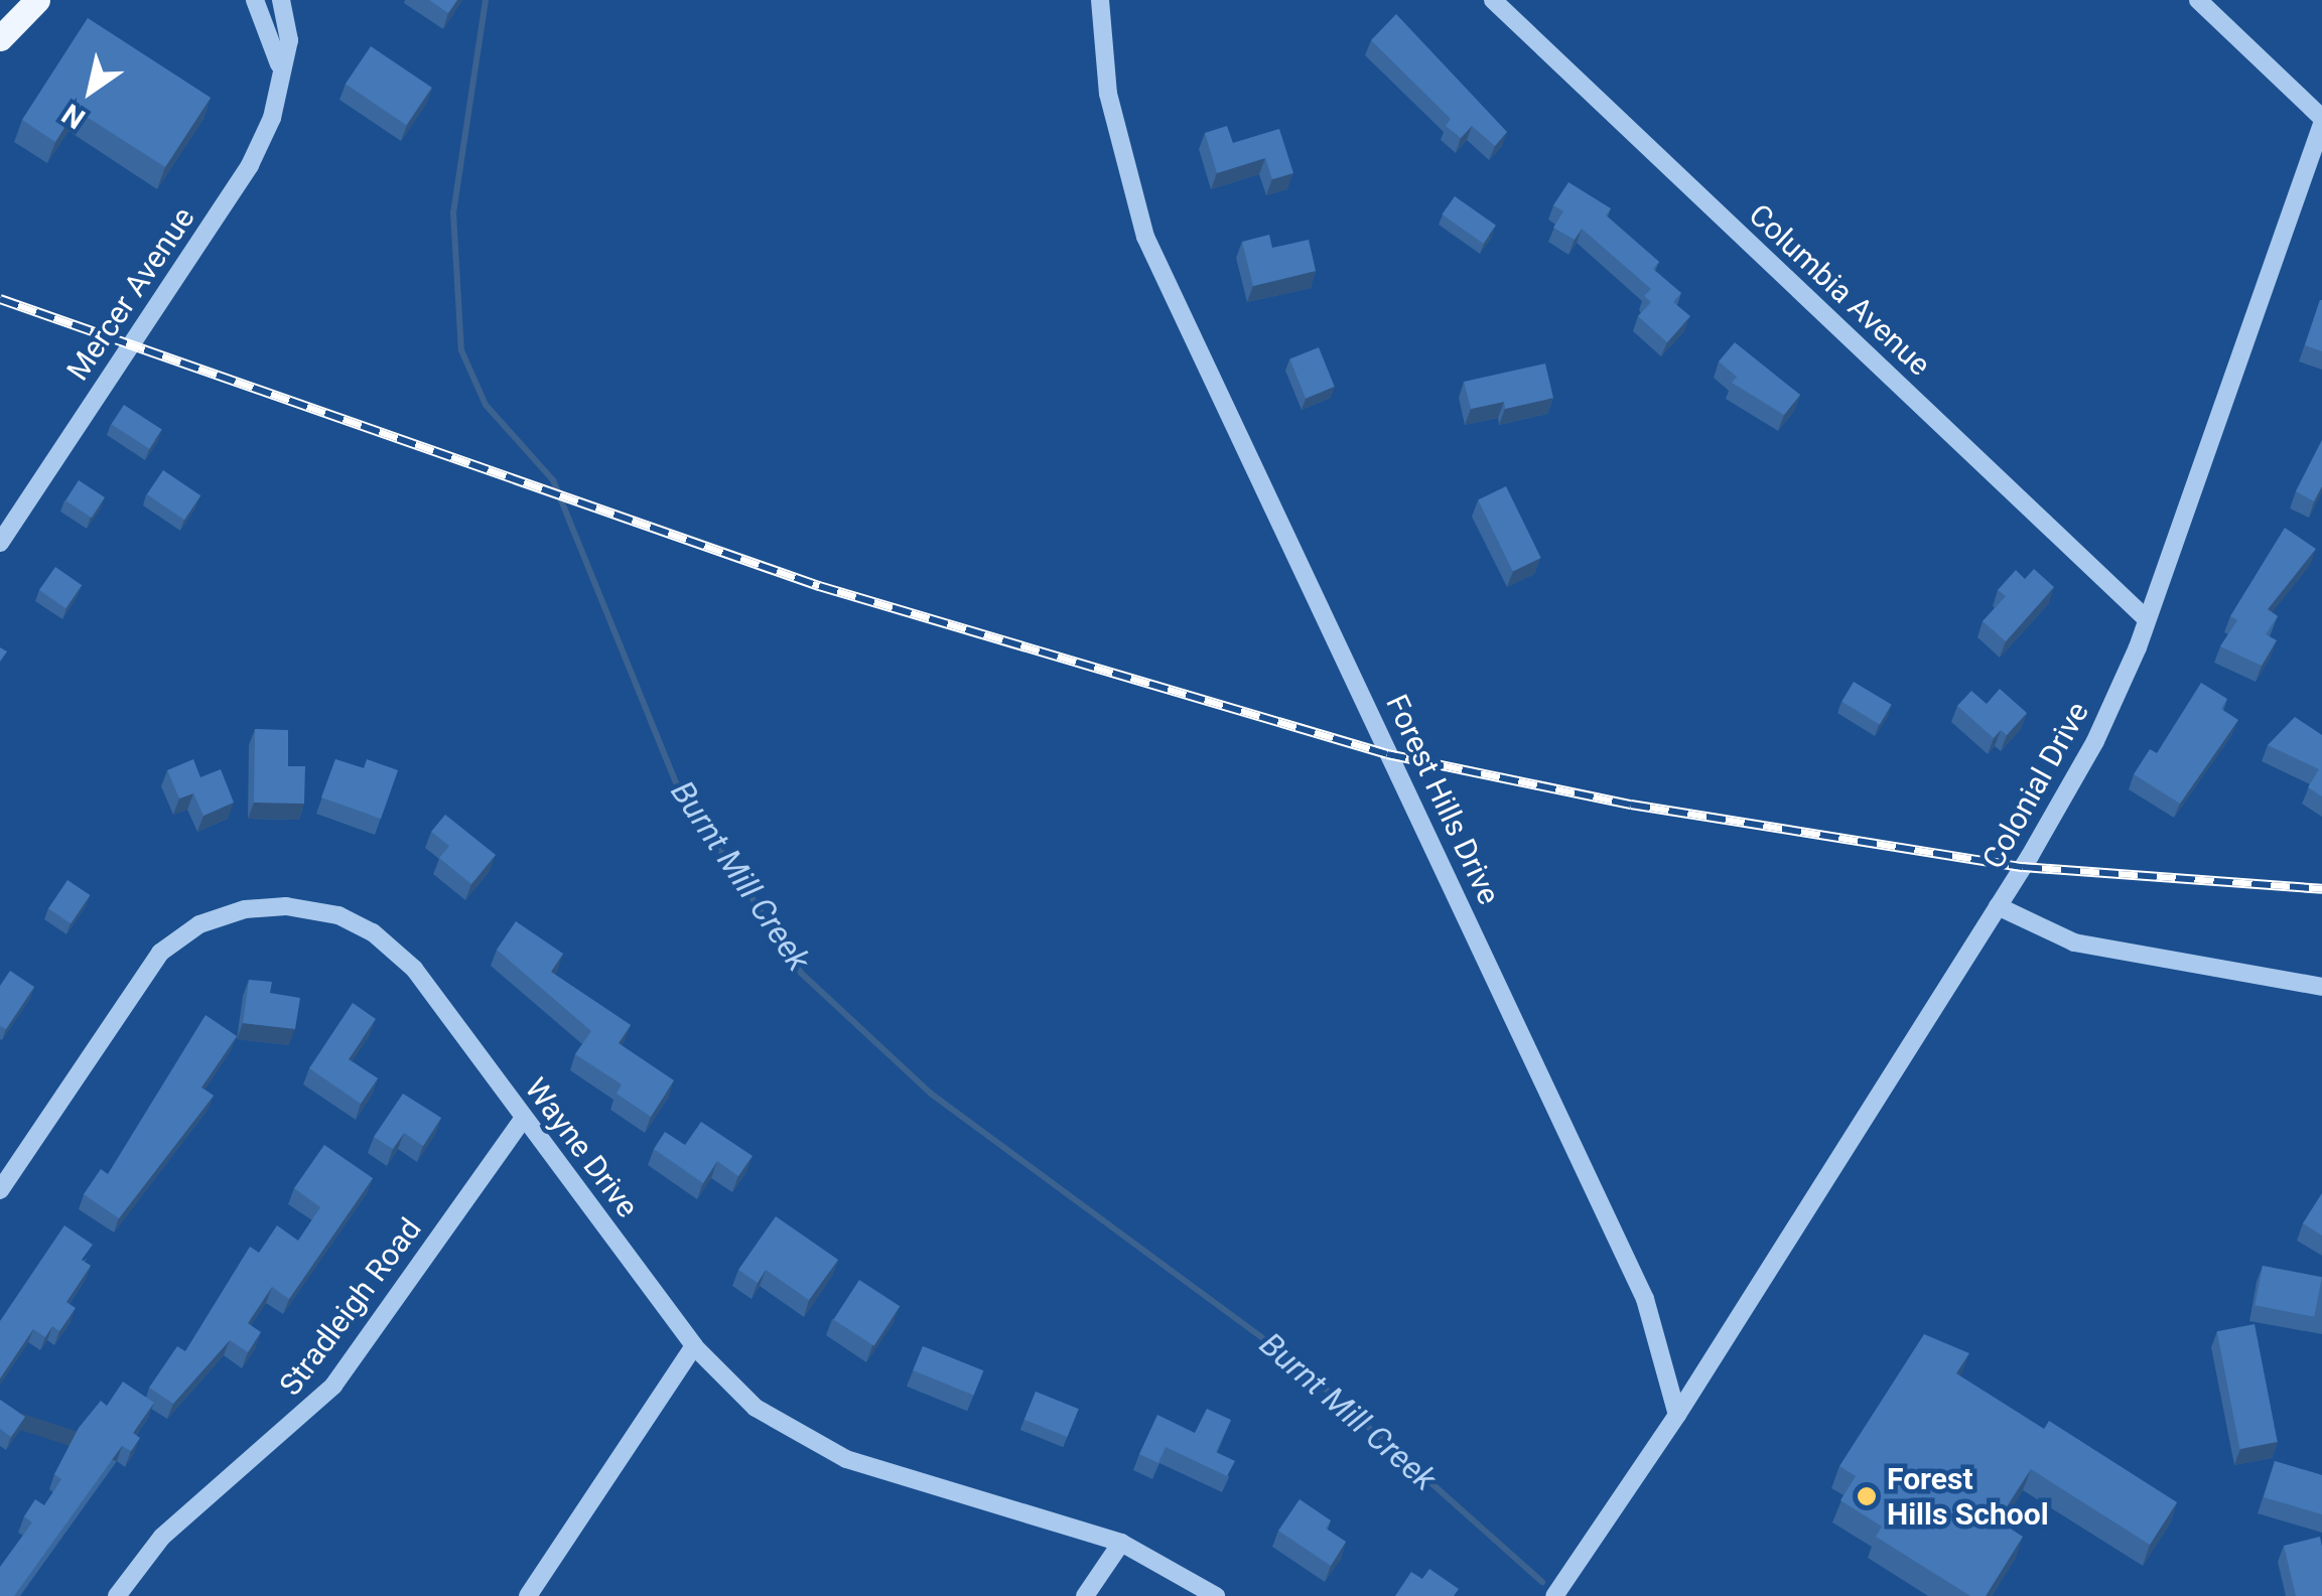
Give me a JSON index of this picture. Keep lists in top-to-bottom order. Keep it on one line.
{"streets":{"street":["Columbia Avenue","Mercer Avenue","Colonial Drive","Forest Hills Drive","Wayne Drive","Stradleigh Road"]},"crossings":[["Columbia Avenue","Colonial Drive"],["Colonial Drive","Forest Hills Drive"],["Wayne Drive","Stradleigh Road"]],"water":["Burnt Mill Creek"],"places":["Forest Hills School"],"north":"bottom left"}
